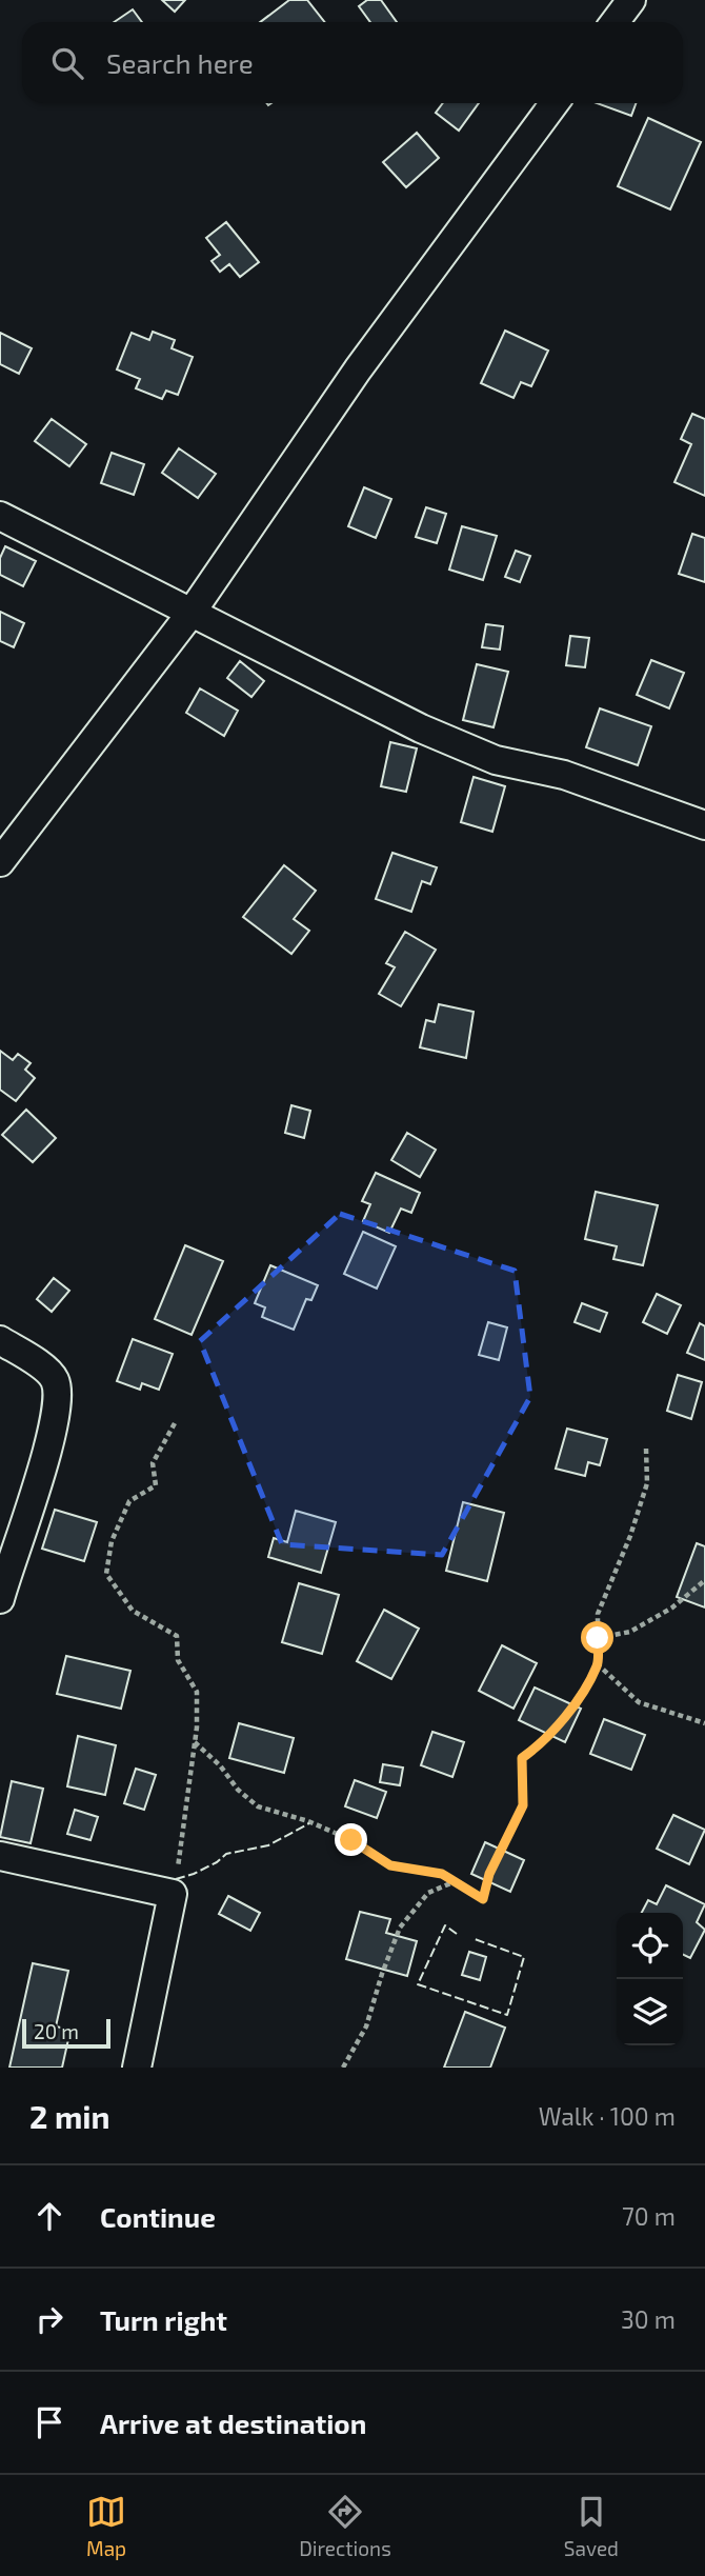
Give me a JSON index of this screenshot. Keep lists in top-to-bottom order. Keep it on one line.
{"scale_bar":"20 m","page":{"search":"Search here","scale":"20 m","heading":["2 min","Walk · 100 m"],"list":[["Continue","70 m"],["Turn right","30 m"],"Arrive at destination"],"nav":["Map","Directions","Saved"]}}
